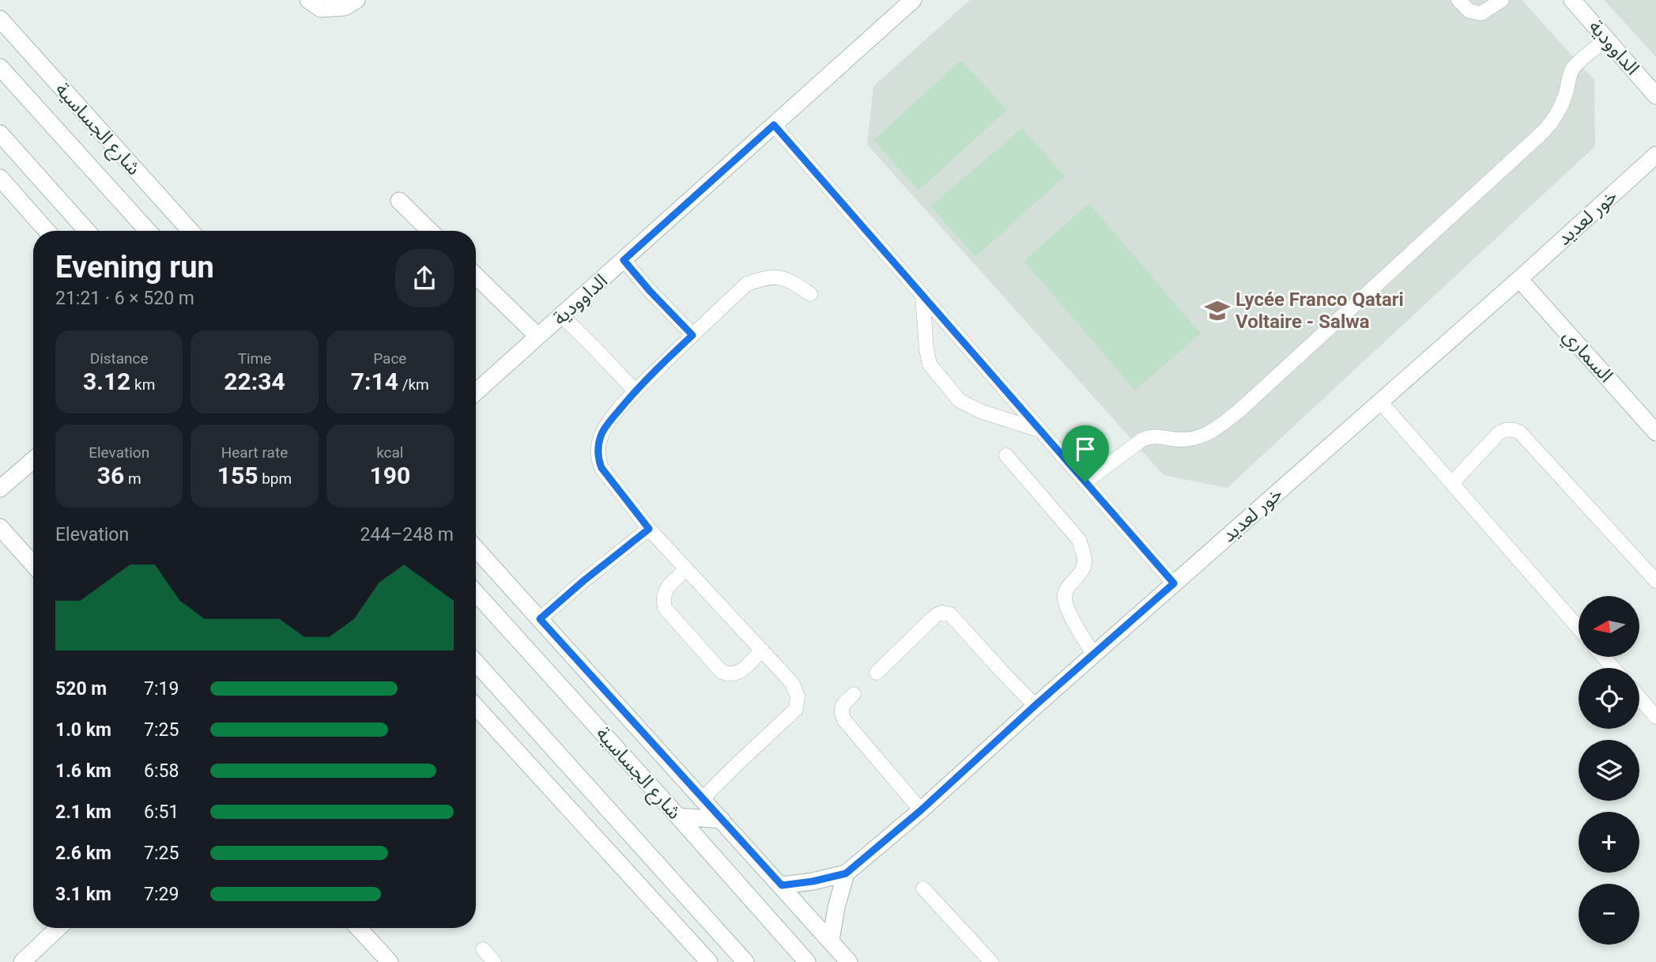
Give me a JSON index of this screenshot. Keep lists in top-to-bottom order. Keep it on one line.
{"streets":{"street":["الداوودية","شارع الجساسية","خور لعديد","السماري"]},"crossings":[["شارع الجساسية","خور لعديد"],["خور لعديد","السماري"]],"places":{"school or university":["Lycée Franco Qatari Voltaire - Salwa"]},"north":"left","page":{"heading":["Evening run","21:21 · 6 × 520 m"],"stats":[["Distance","3.12 km"],["Time","22:34"],["Pace","7:14 /km"],["Elevation","36 m"],["Heart rate","155 bpm"],["kcal","190"]],"chart":["Elevation","244–248 m"],"map_buttons":["+","−"],"list":[{"name":"520 m","note":"7:19"},{"name":"1.0 km","note":"7:25"},{"name":"1.6 km","note":"6:58"},{"name":"2.1 km","note":"6:51"},{"name":"2.6 km","note":"7:25"},{"name":"3.1 km","note":"7:29"}]}}
